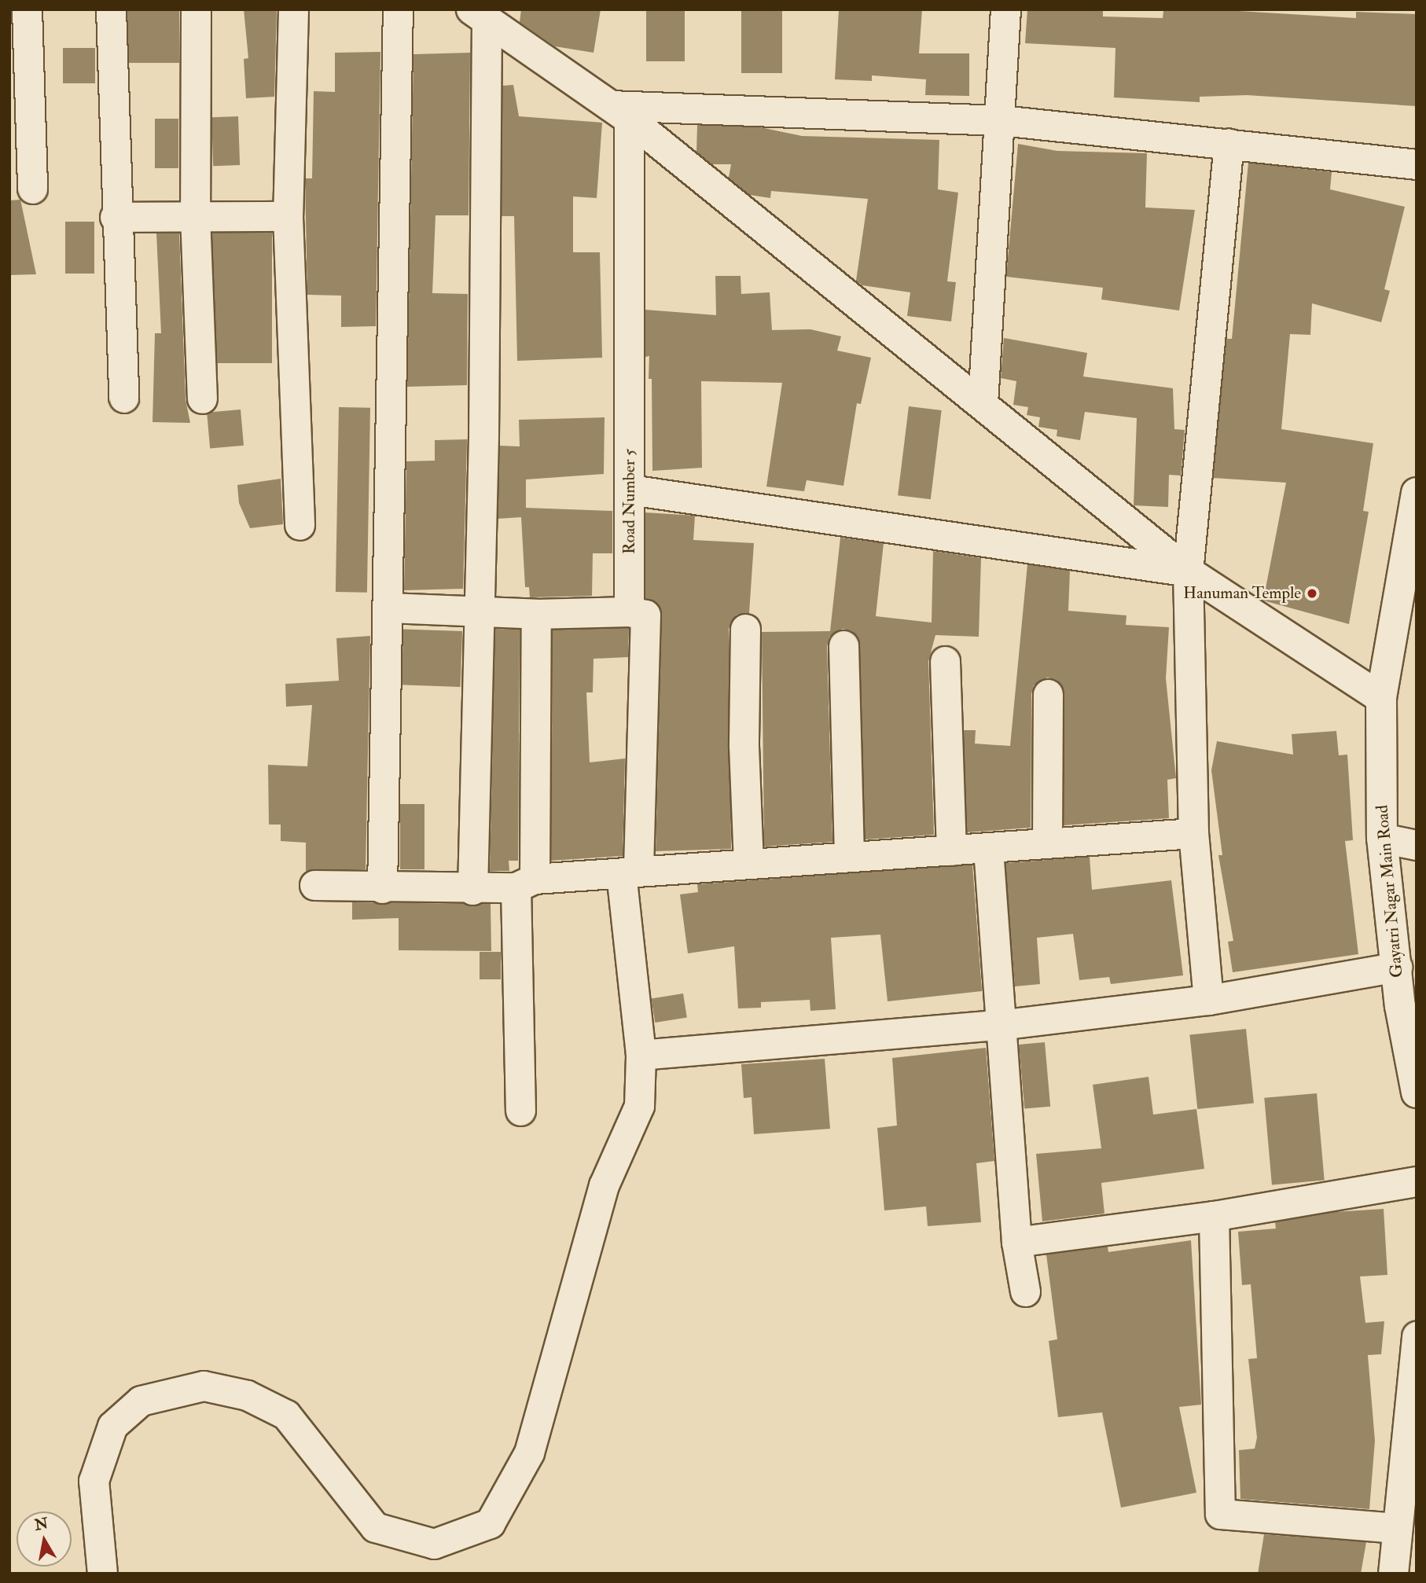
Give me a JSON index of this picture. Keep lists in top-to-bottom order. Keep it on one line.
{"streets":{"street":["Road Number 5","Gayatri Nagar Main Road"]},"places":["Hanuman Temple"],"north":"top"}
